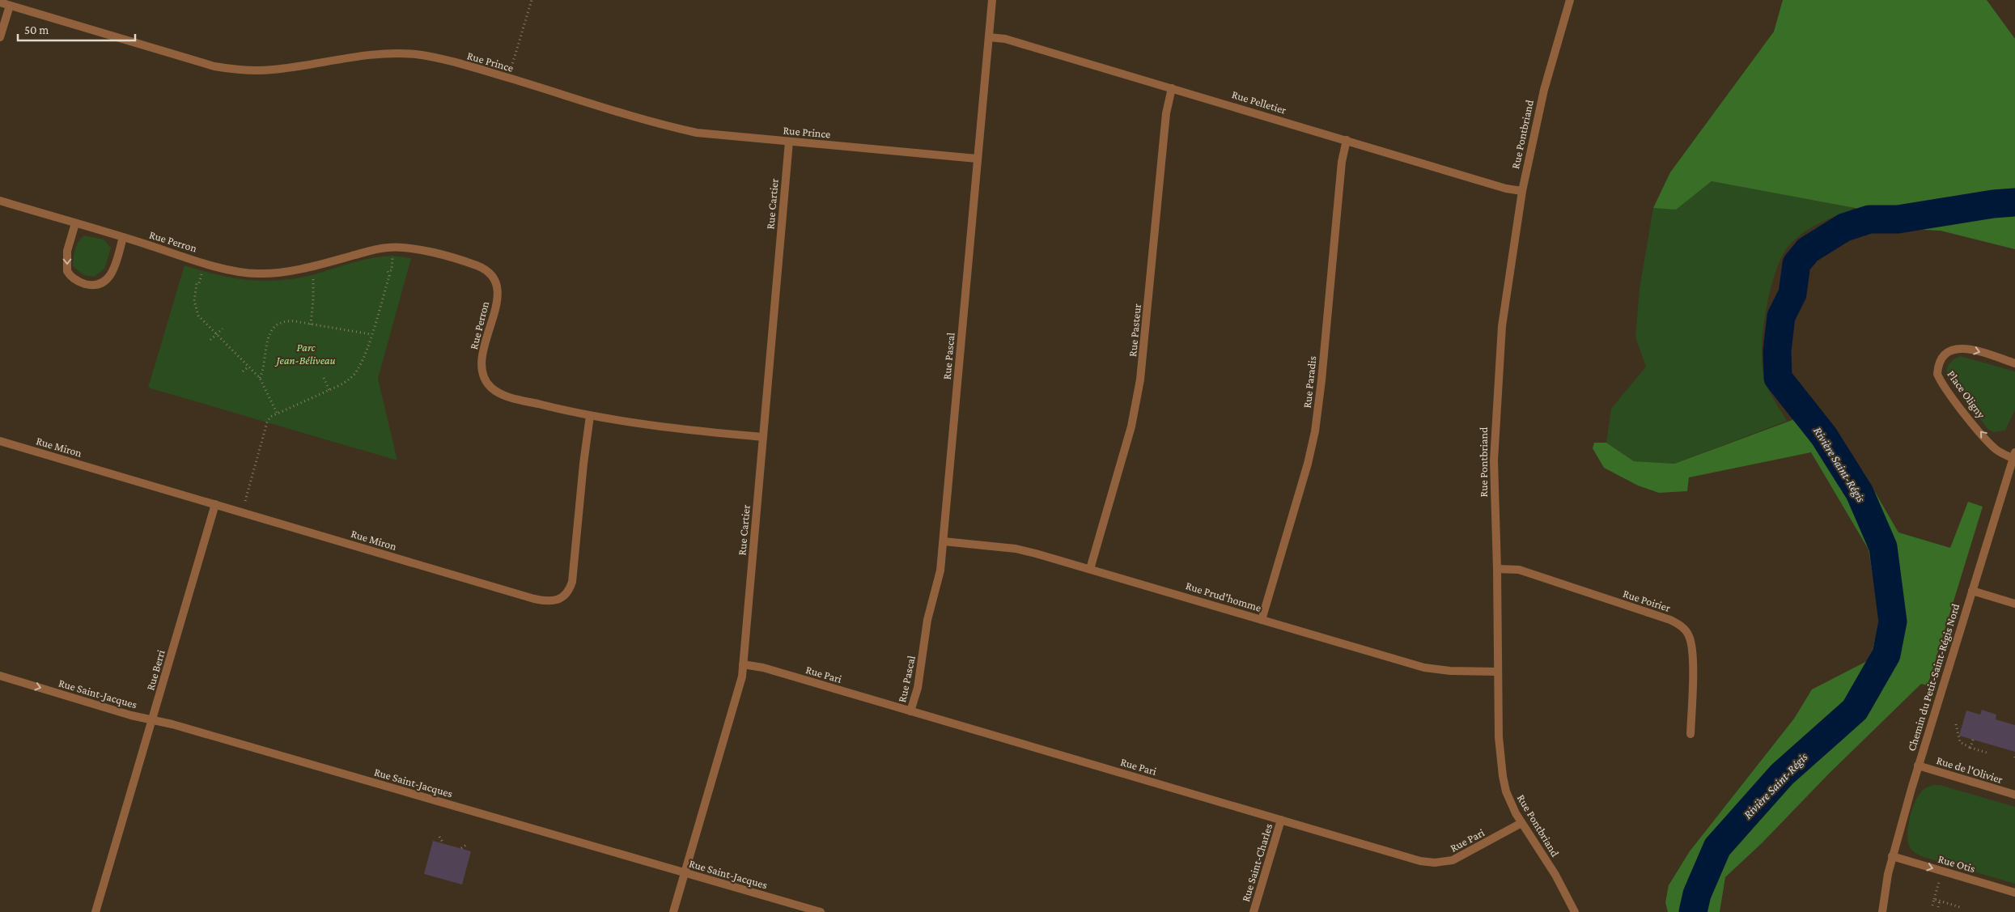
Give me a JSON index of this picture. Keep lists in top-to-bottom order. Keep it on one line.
{"streets":{"street":["Rue Prince","Rue Pelletier","Rue Pontbriand","Rue Cartier","Rue Perron","Rue Pasteur","Rue Pascal","Rue Paradis","Place Oligny","Rue Miron","Rue Prud'homme","Rue Poirier","Rue Berri","Rue Pari","Chemin du Petit-Saint-Régis Nord","Rue Saint-Jacques","Rue de l'Olivier","Rue Saint-Charles","Rue Otis"]},"crossings":[["Rue Prince","Rue Cartier"],["Rue Prince","Rue Pascal"],["Rue Pelletier","Rue Pontbriand"],["Rue Pelletier","Rue Pasteur"],["Rue Pelletier","Rue Pascal"],["Rue Pelletier","Rue Paradis"],["Rue Pontbriand","Rue Prud'homme"],["Rue Pontbriand","Rue Poirier"],["Rue Pontbriand","Rue Pari"],["Rue Cartier","Rue Perron"],["Rue Cartier","Rue Pari"],["Rue Cartier","Rue Saint-Jacques"],["Rue Perron","Rue Miron"],["Rue Pasteur","Rue Prud'homme"],["Rue Pascal","Rue Prud'homme"],["Rue Pascal","Rue Pari"],["Rue Paradis","Rue Prud'homme"],["Place Oligny","Chemin du Petit-Saint-Régis Nord"],["Rue Miron","Rue Berri"],["Rue Berri","Rue Saint-Jacques"],["Rue Pari","Rue Saint-Charles"],["Chemin du Petit-Saint-Régis Nord","Rue de l'Olivier"],["Chemin du Petit-Saint-Régis Nord","Rue Otis"]],"one_way":["Rue Otis"],"water":["Rivière Saint-Régis"],"parks":["Parc Jean-Béliveau"],"scale_bar":"50 m"}
